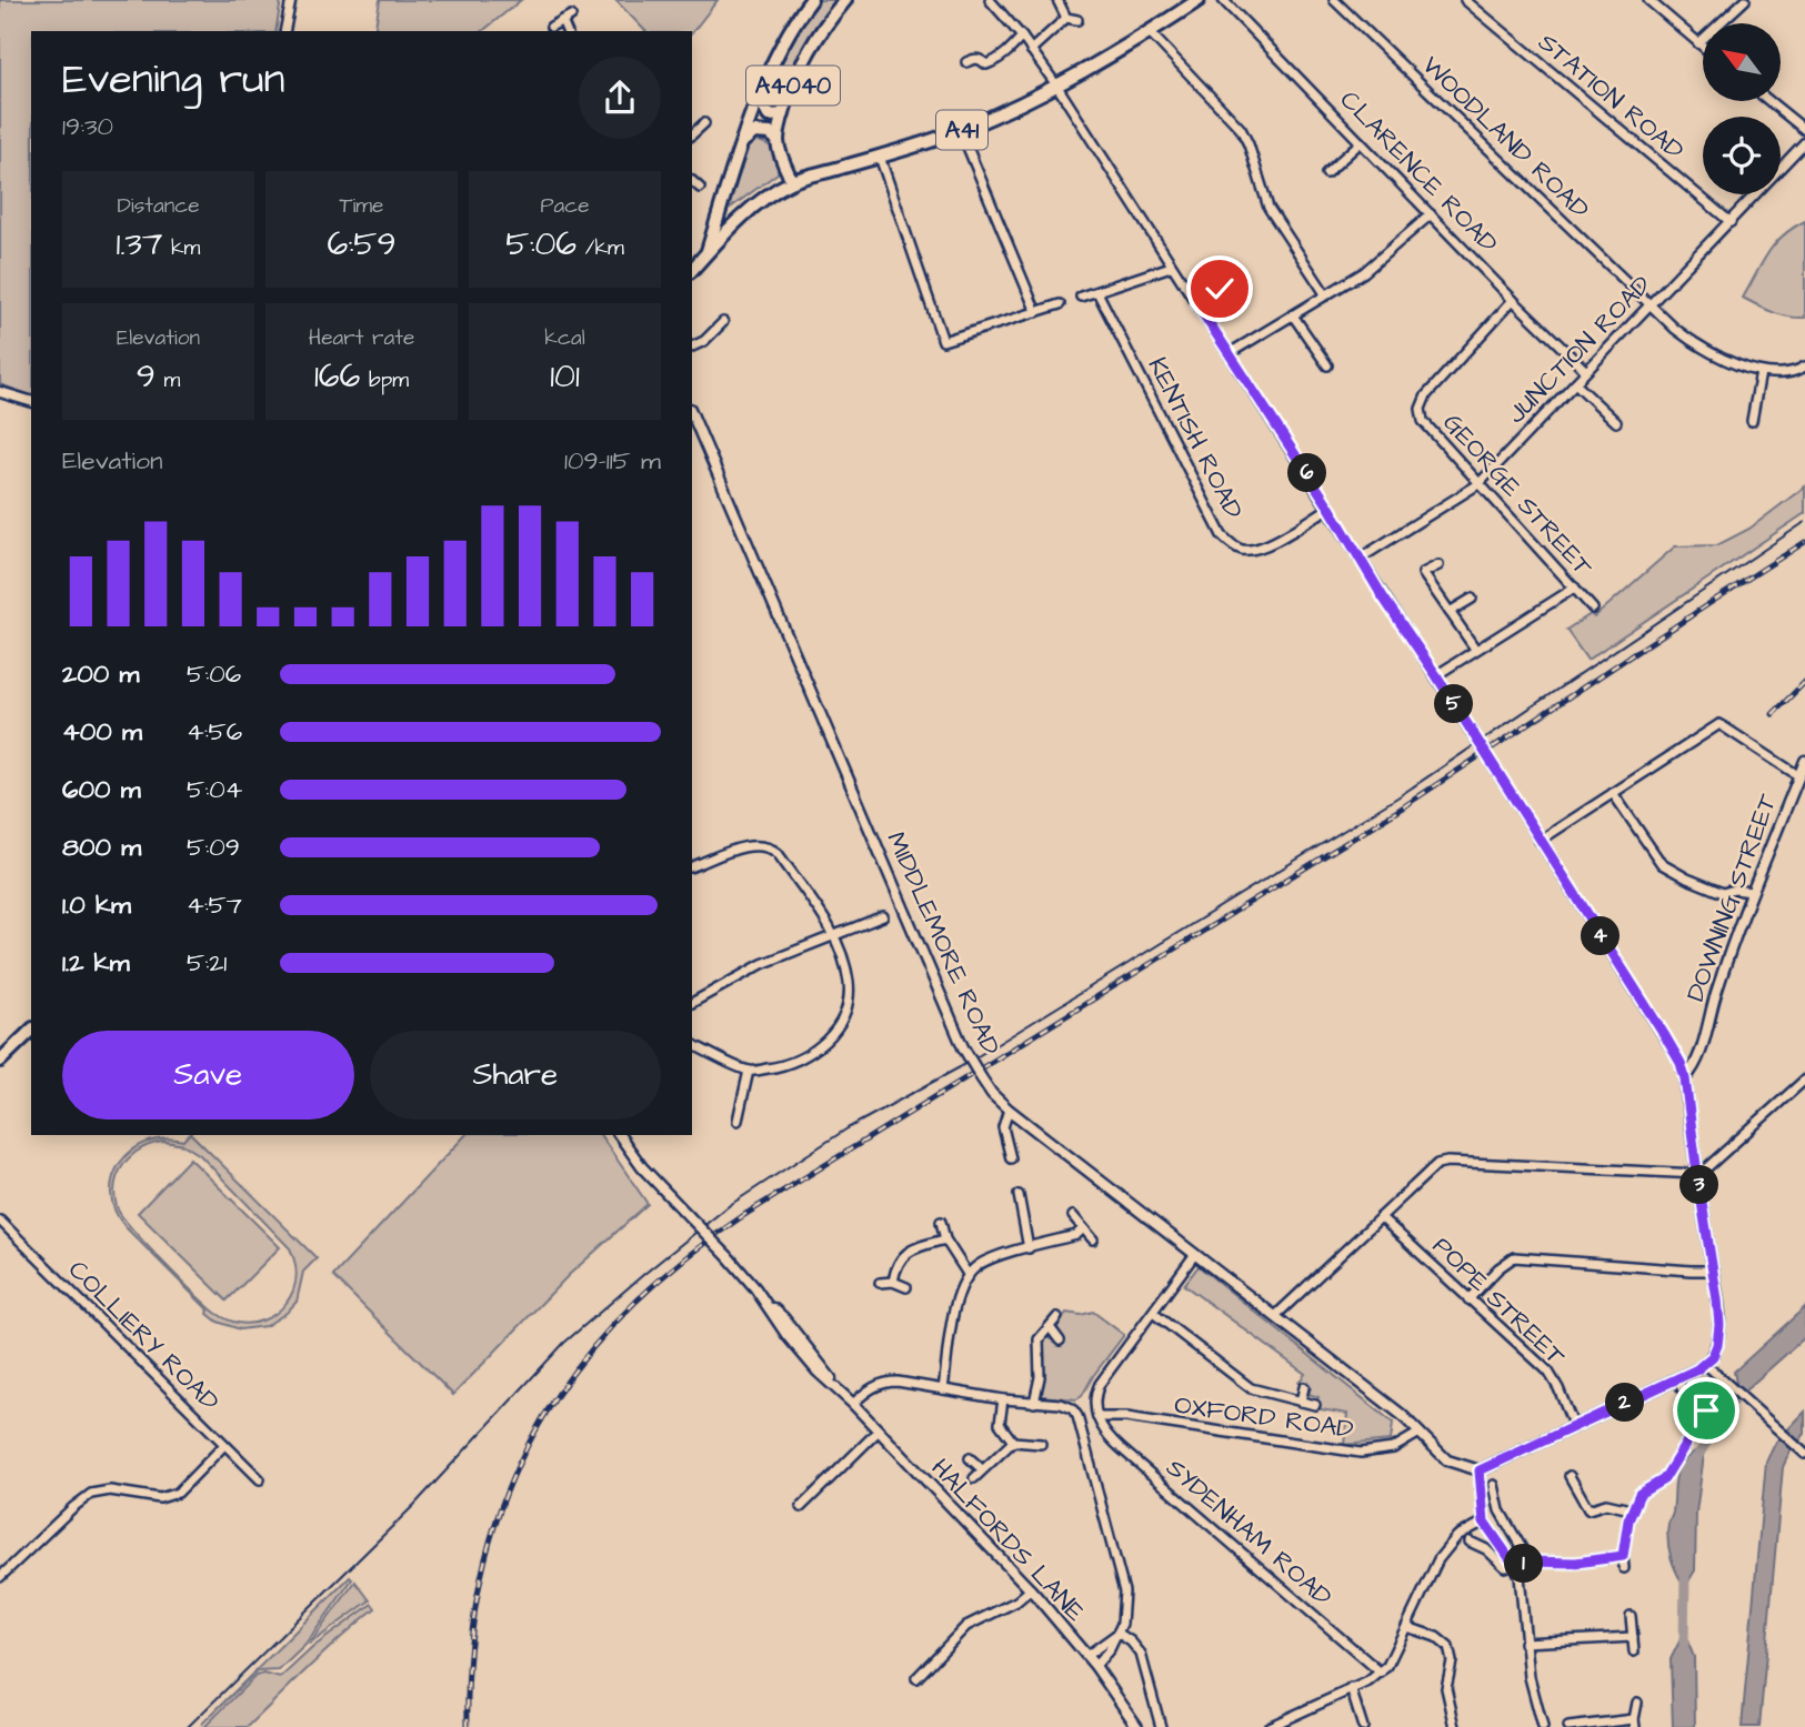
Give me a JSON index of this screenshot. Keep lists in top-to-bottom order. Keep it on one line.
{"streets":{"main road":["A4040","A41"],"street":["STATION ROAD","WOODLAND ROAD","CLARENCE ROAD","JUNCTION ROAD","KENTISH ROAD","GEORGE STREET","DOWNING STREET","MIDDLEMORE ROAD","POPE STREET","COLLIERY ROAD","OXFORD ROAD","SYDENHAM ROAD","HALFORDS LANE"]},"crossings":[["A4040","A41"],["STATION ROAD","JUNCTION ROAD"],["WOODLAND ROAD","JUNCTION ROAD"],["CLARENCE ROAD","JUNCTION ROAD"],["CLARENCE ROAD","GEORGE STREET"],["JUNCTION ROAD","GEORGE STREET"],["MIDDLEMORE ROAD","OXFORD ROAD"],["OXFORD ROAD","SYDENHAM ROAD"]],"north":"top left","page":{"heading":["Evening run","19:30"],"stats":[["Distance","1.37 km"],["Time","6:59"],["Pace","5:06 /km"],["Elevation","9 m"],["Heart rate","166 bpm"],["kcal","101"]],"chart":["Elevation","109–115 m"],"pins":["6","5","4","3","2","1"],"list":[{"name":"200 m","note":"5:06"},{"name":"400 m","note":"4:56"},{"name":"600 m","note":"5:04"},{"name":"800 m","note":"5:09"},{"name":"1.0 km","note":"4:57"},{"name":"1.2 km","note":"5:21"}],"buttons":["Save","Share"]}}
